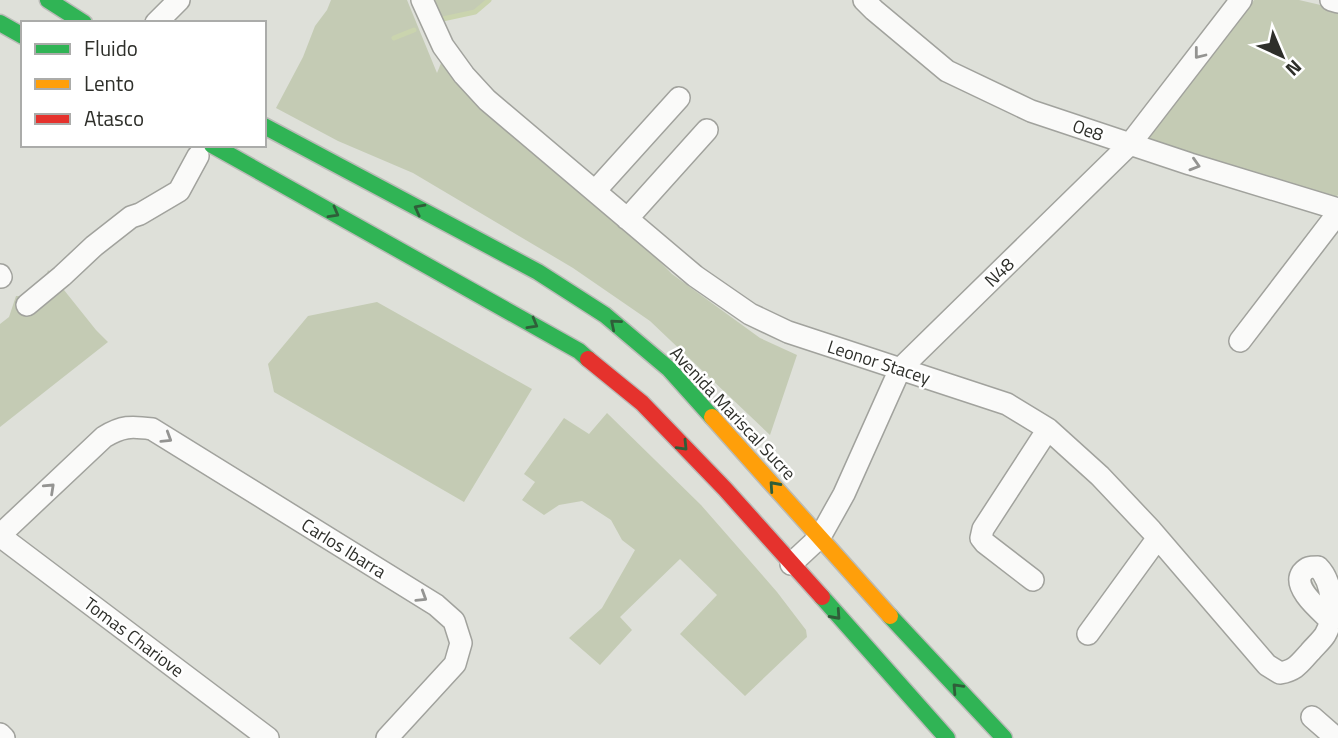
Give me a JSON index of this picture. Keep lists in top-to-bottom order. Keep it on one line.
{"streets":{"main road":["Avenida Mariscal Sucre"],"street":["Oe8","N48","Leonor Stacey","Carlos Ibarra","Tomas Chariove"]},"crossings":[["Oe8","N48"],["N48","Leonor Stacey"],["N48","Avenida Mariscal Sucre"],["Carlos Ibarra","Tomas Chariove"]],"one_way":["Oe8"],"legend":["Fluido","Lento","Atasco"],"north":"bottom right"}
